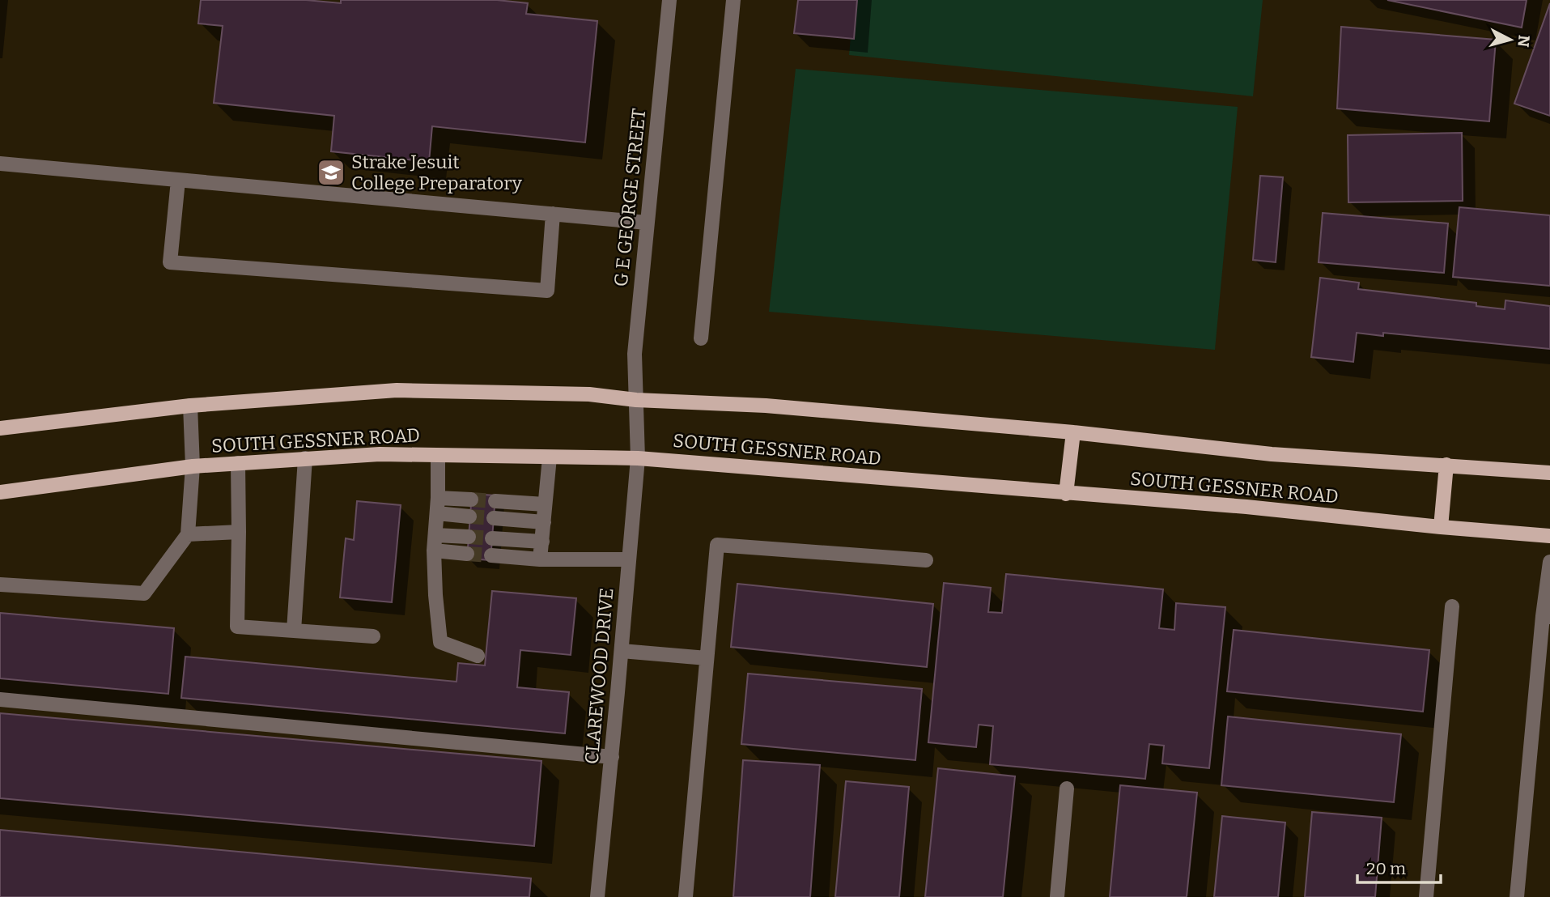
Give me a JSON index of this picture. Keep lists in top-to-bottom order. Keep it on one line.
{"streets":{"main road":["SOUTH GESSNER ROAD"],"street":["G E GEORGE STREET","CLAREWOOD DRIVE"]},"crossings":[["G E GEORGE STREET","SOUTH GESSNER ROAD"],["G E GEORGE STREET","CLAREWOOD DRIVE"],["SOUTH GESSNER ROAD","CLAREWOOD DRIVE"]],"places":{"school or university":["Strake Jesuit College Preparatory"]},"scale_bar":"20 m","north":"right"}
